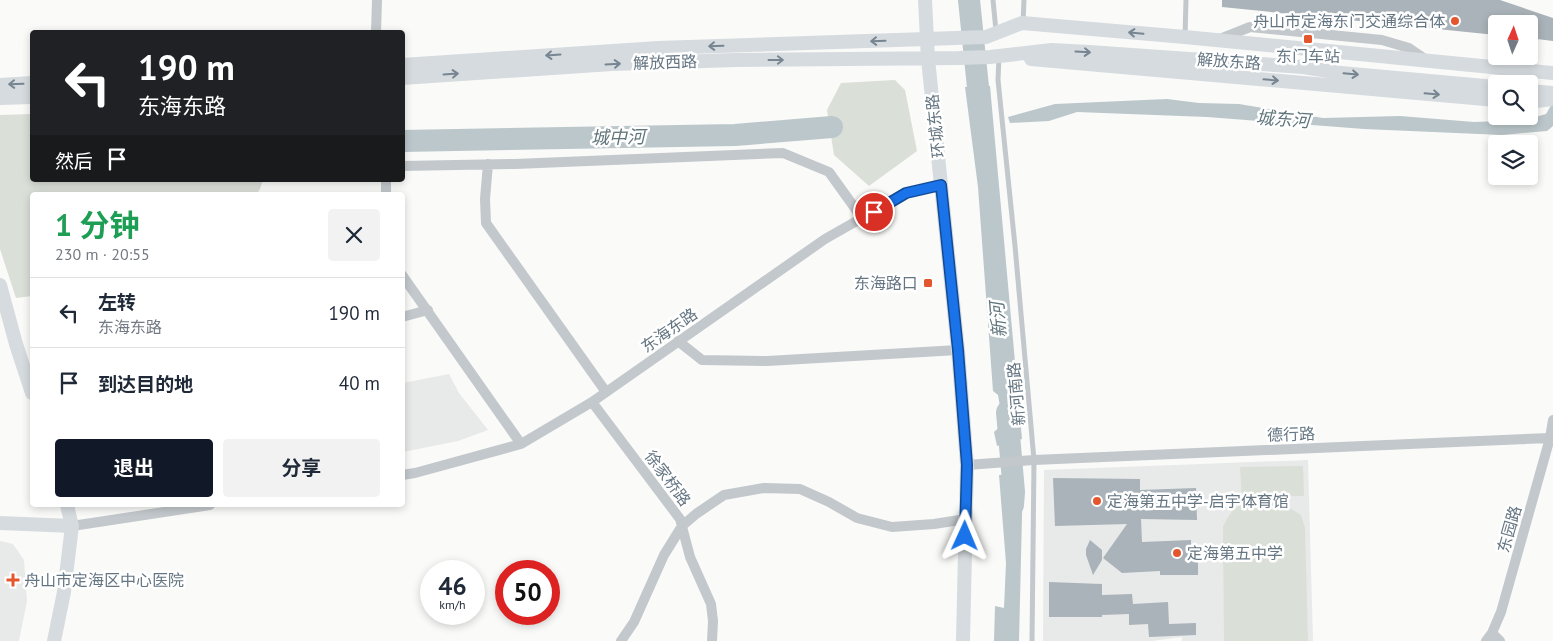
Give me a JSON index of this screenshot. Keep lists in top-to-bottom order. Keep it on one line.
{"streets":{"street":["解放东路","解放西路","环城东路","东海东路","德行路","徐家桥路","东园路"],"lane":["新河南路"]},"crossings":[["解放东路","解放西路"],["解放东路","新河南路"],["解放西路","环城东路"],["解放西路","新河南路"],["环城东路","东海东路"],["环城东路","德行路"],["东海东路","徐家桥路"],["新河南路","德行路"],["德行路","东园路"]],"water":["城东河","城中河","新河"],"places":{"other":["舟山市定海东门交通综合体","定海第五中学-启宇体育馆","定海第五中学"],"transit":["东门车站","东海路口"],"health":["舟山市定海区中心医院"]},"north":"top","page":{"turn":["190 m","东海东路"],"then":"然后","heading":["1 分钟","230 m · 20:55"],"list":[{"name":"左转","note":"东海东路","value":"190 m"},{"name":"到达目的地","value":"40 m"}],"buttons":["退出","分享"],"speed":"46 km/h","limit":"50"}}
